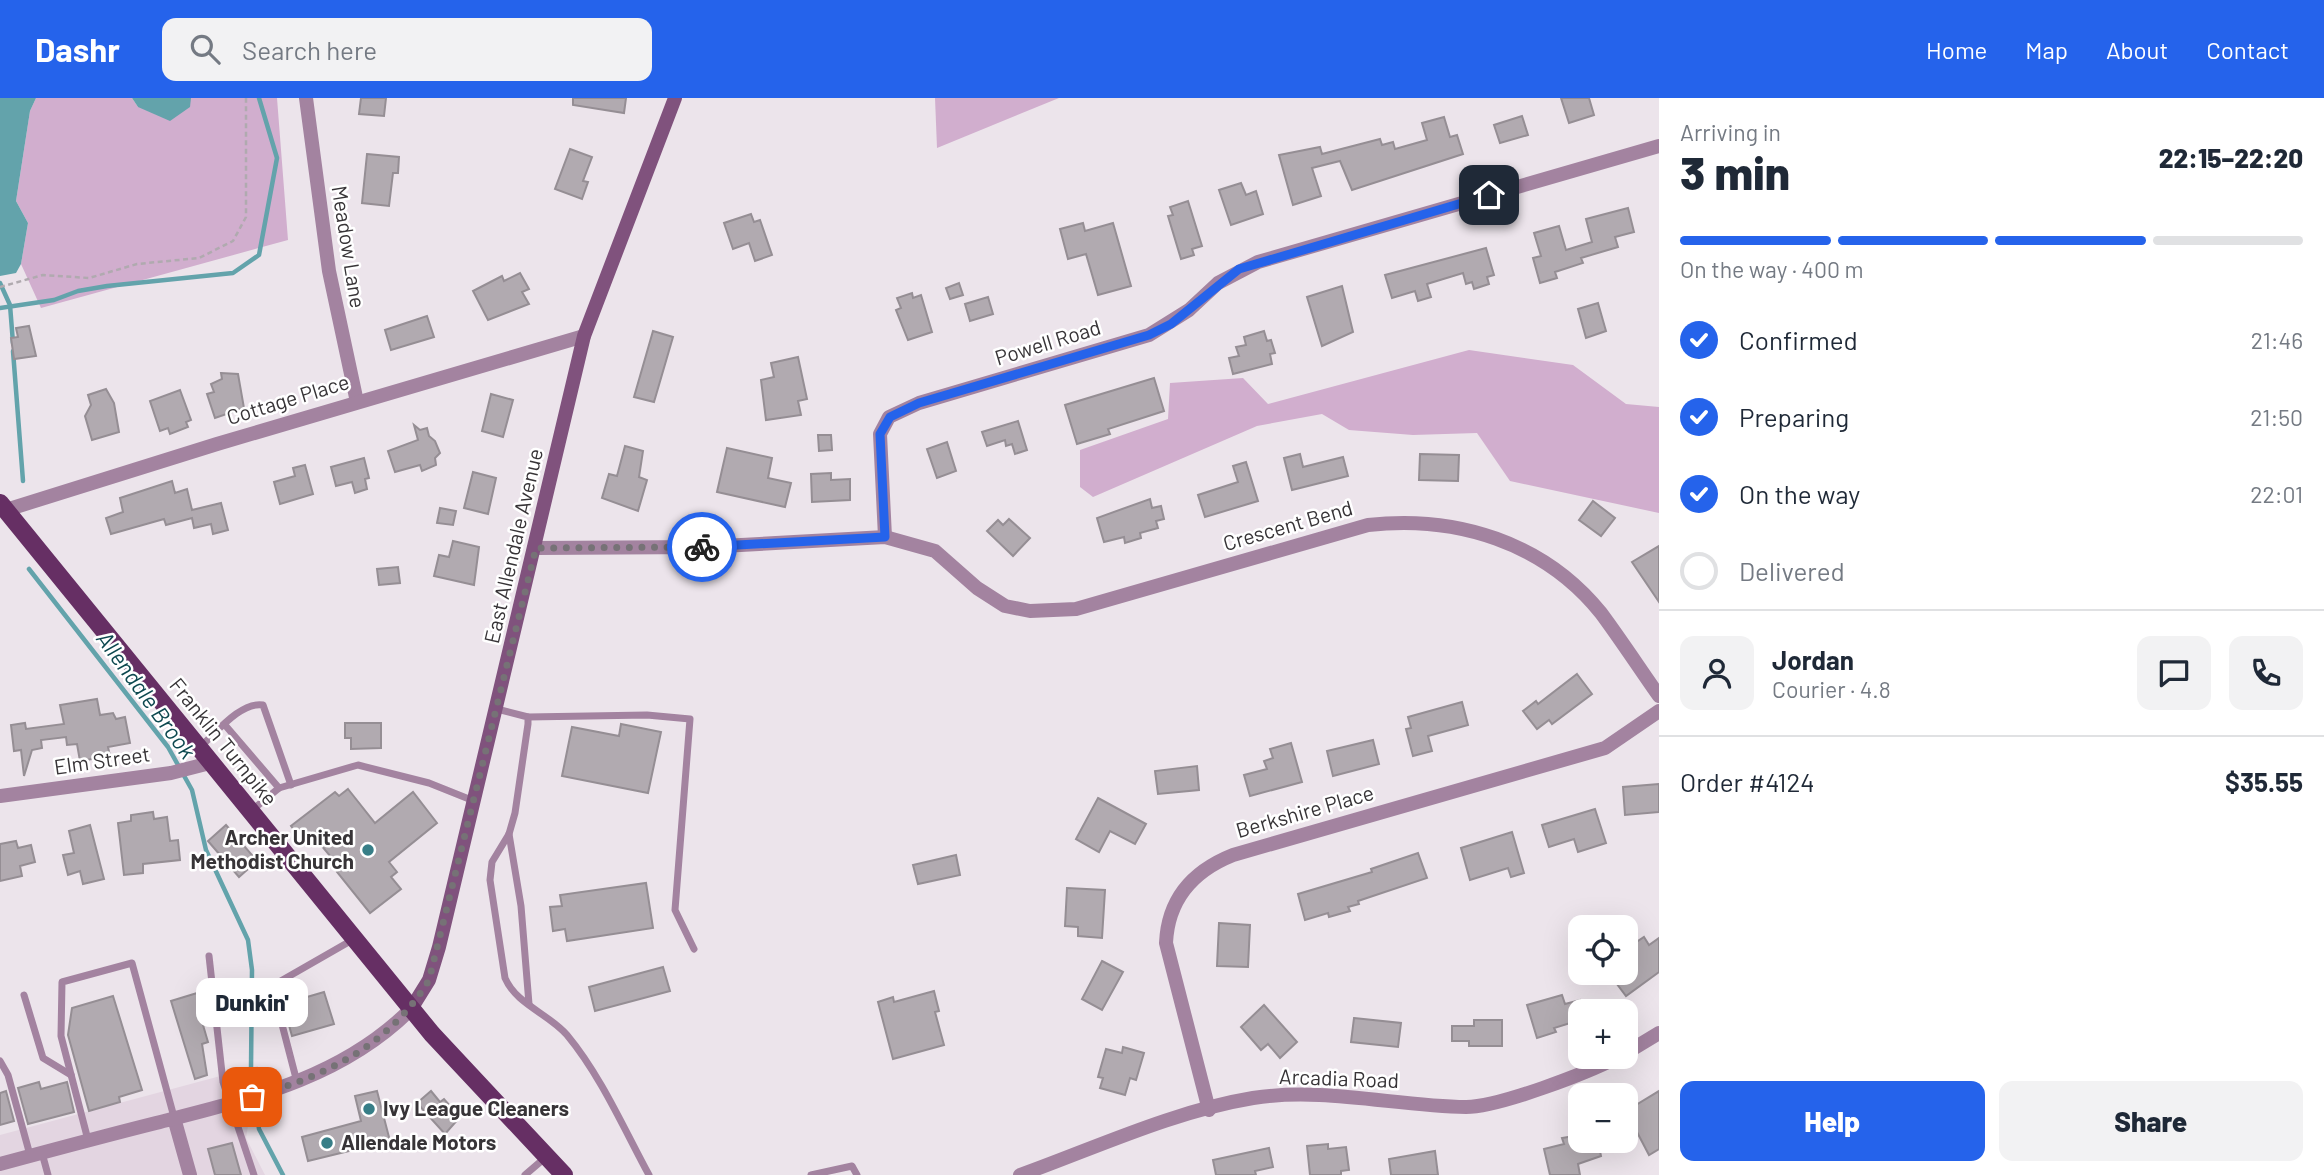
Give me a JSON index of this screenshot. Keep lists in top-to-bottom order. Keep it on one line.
{"streets":{"main road":["East Allendale Avenue","Franklin Turnpike"],"street":["Meadow Lane","Powell Road","Cottage Place","Crescent Bend","Elm Street","Berkshire Place","Arcadia Road"]},"crossings":[["Meadow Lane","Cottage Place"],["Powell Road","Crescent Bend"],["Cottage Place","East Allendale Avenue"],["Cottage Place","Franklin Turnpike"],["East Allendale Avenue","Franklin Turnpike"],["Franklin Turnpike","Elm Street"],["Berkshire Place","Arcadia Road"]],"water":["Allendale Brook"],"places":["Archer United Methodist Church","Dunkin'","Ivy League Cleaners","Allendale Motors"],"page":{"header":"Dashr","search":"Search here","nav":["Home","Map","About","Contact"],"heading":["3 min","Arriving in","22:15–22:20"],"panel":["Jordan","Courier · 4.8","Order #4124","$35.55"],"bar":"On the way · 400 m","list":[["Confirmed","21:46"],["Preparing","21:50"],["On the way","22:01"],"Delivered"],"map_buttons":["+","−"],"bubble":"Dunkin'","buttons":["Help","Share"]}}
